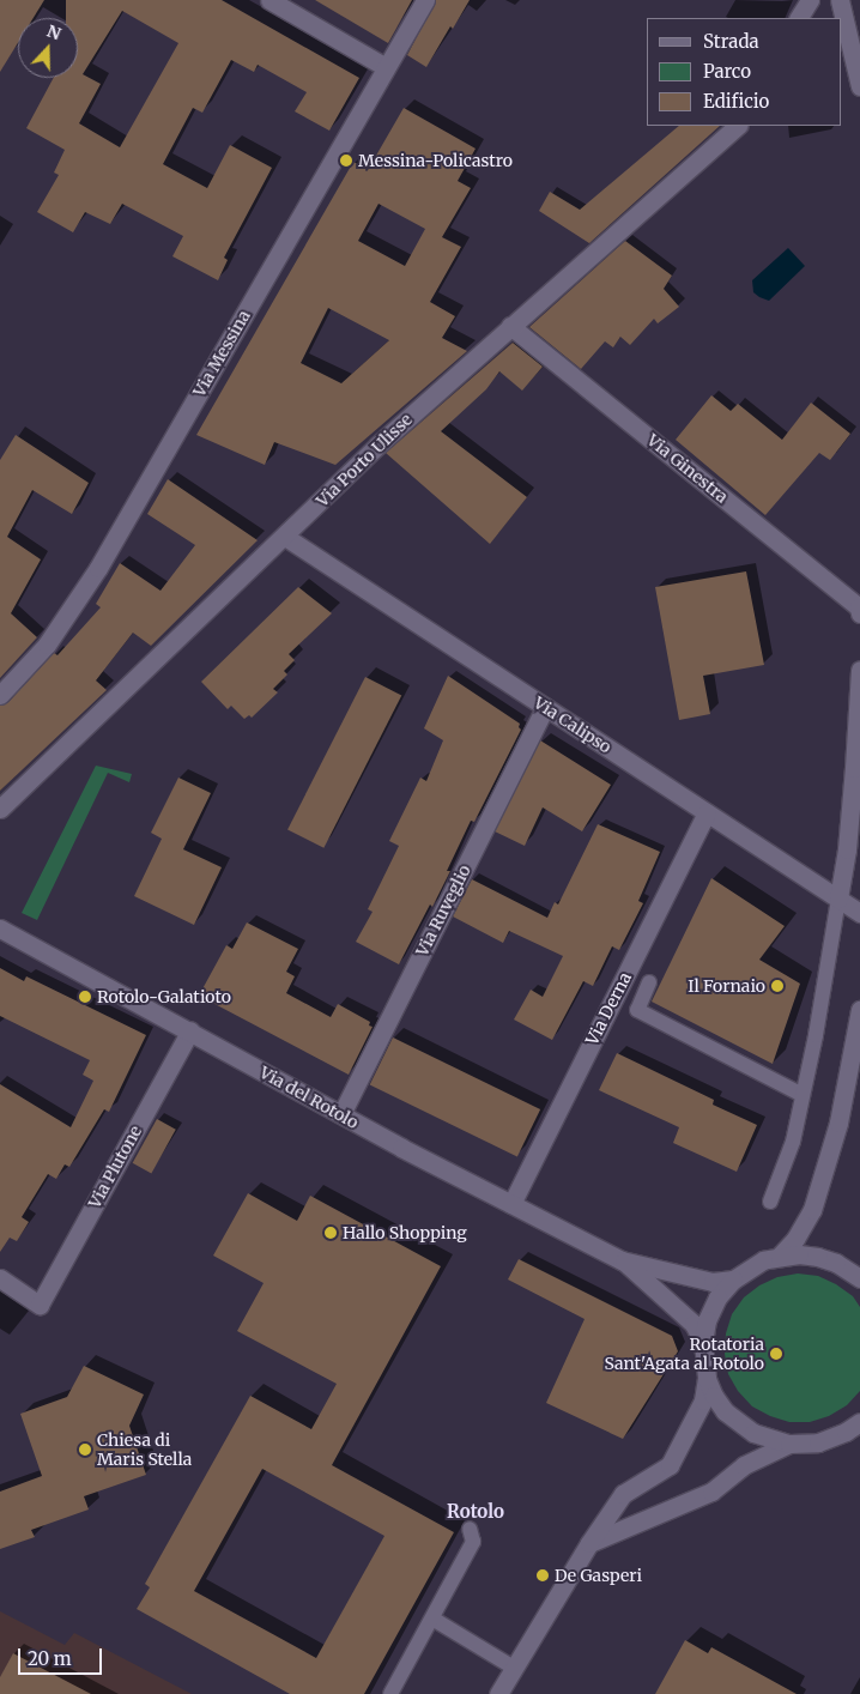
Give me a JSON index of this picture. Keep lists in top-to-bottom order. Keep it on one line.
{"streets":{"street":["Via Messina","Via Porto Ulisse","Via Ginestra","Via Calipso","Via Ruveglio","Via Derna","Via del Rotolo","Via Plutone"]},"crossings":[["Via Porto Ulisse","Via Ginestra"],["Via Porto Ulisse","Via Calipso"],["Via Calipso","Via Ruveglio"],["Via Calipso","Via Derna"],["Via Ruveglio","Via del Rotolo"],["Via Derna","Via del Rotolo"],["Via del Rotolo","Via Plutone"]],"districts":["Rotolo"],"places":["Messina-Policastro","Il Fornaio","Rotolo-Galatioto","Hallo Shopping","Rotatoria Sant'Agata al Rotolo","Chiesa di Maris Stella","De Gasperi"],"legend":["Strada","Parco","Edificio"],"scale_bar":"20 m","north":"top"}
